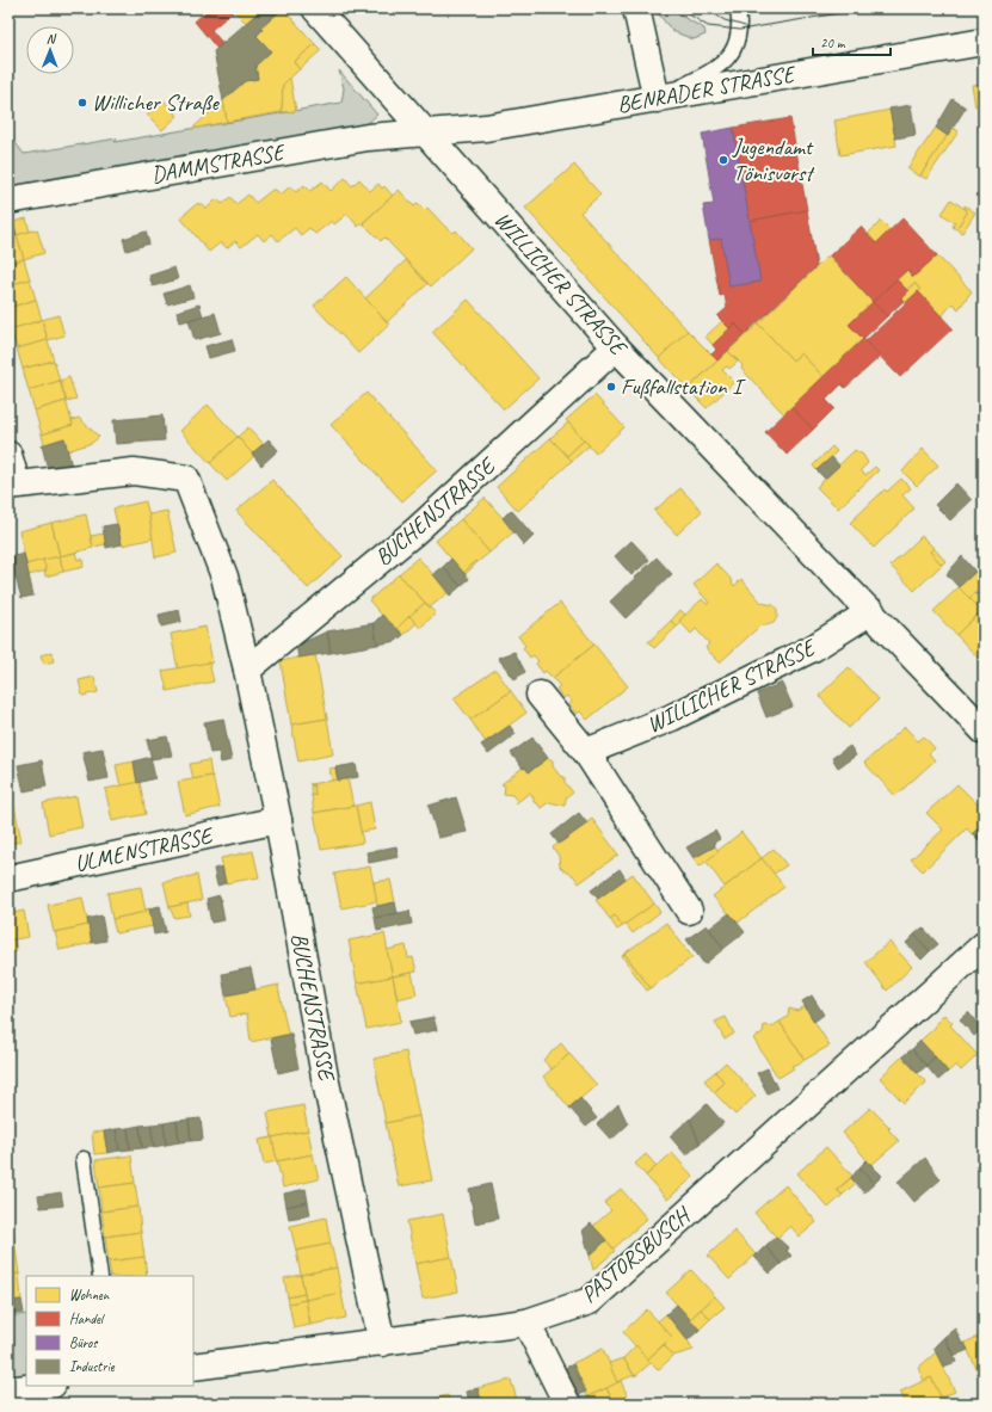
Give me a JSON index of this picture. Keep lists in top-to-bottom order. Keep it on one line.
{"streets":{"street":["BENRADER STRASSE","DAMMSTRASSE","WILLICHER STRASSE","BUCHENSTRASSE","ULMENSTRASSE","PASTORSBUSCH"]},"crossings":[["BENRADER STRASSE","DAMMSTRASSE"],["BENRADER STRASSE","WILLICHER STRASSE"],["DAMMSTRASSE","WILLICHER STRASSE"],["WILLICHER STRASSE","BUCHENSTRASSE"],["BUCHENSTRASSE","ULMENSTRASSE"],["BUCHENSTRASSE","PASTORSBUSCH"]],"places":["Willicher Straße","Jugendamt Tönisvorst","Fußfallstation I"],"legend":["Wohnen","Handel","Büros","Industrie"],"scale_bar":"20 m","north":"top"}
